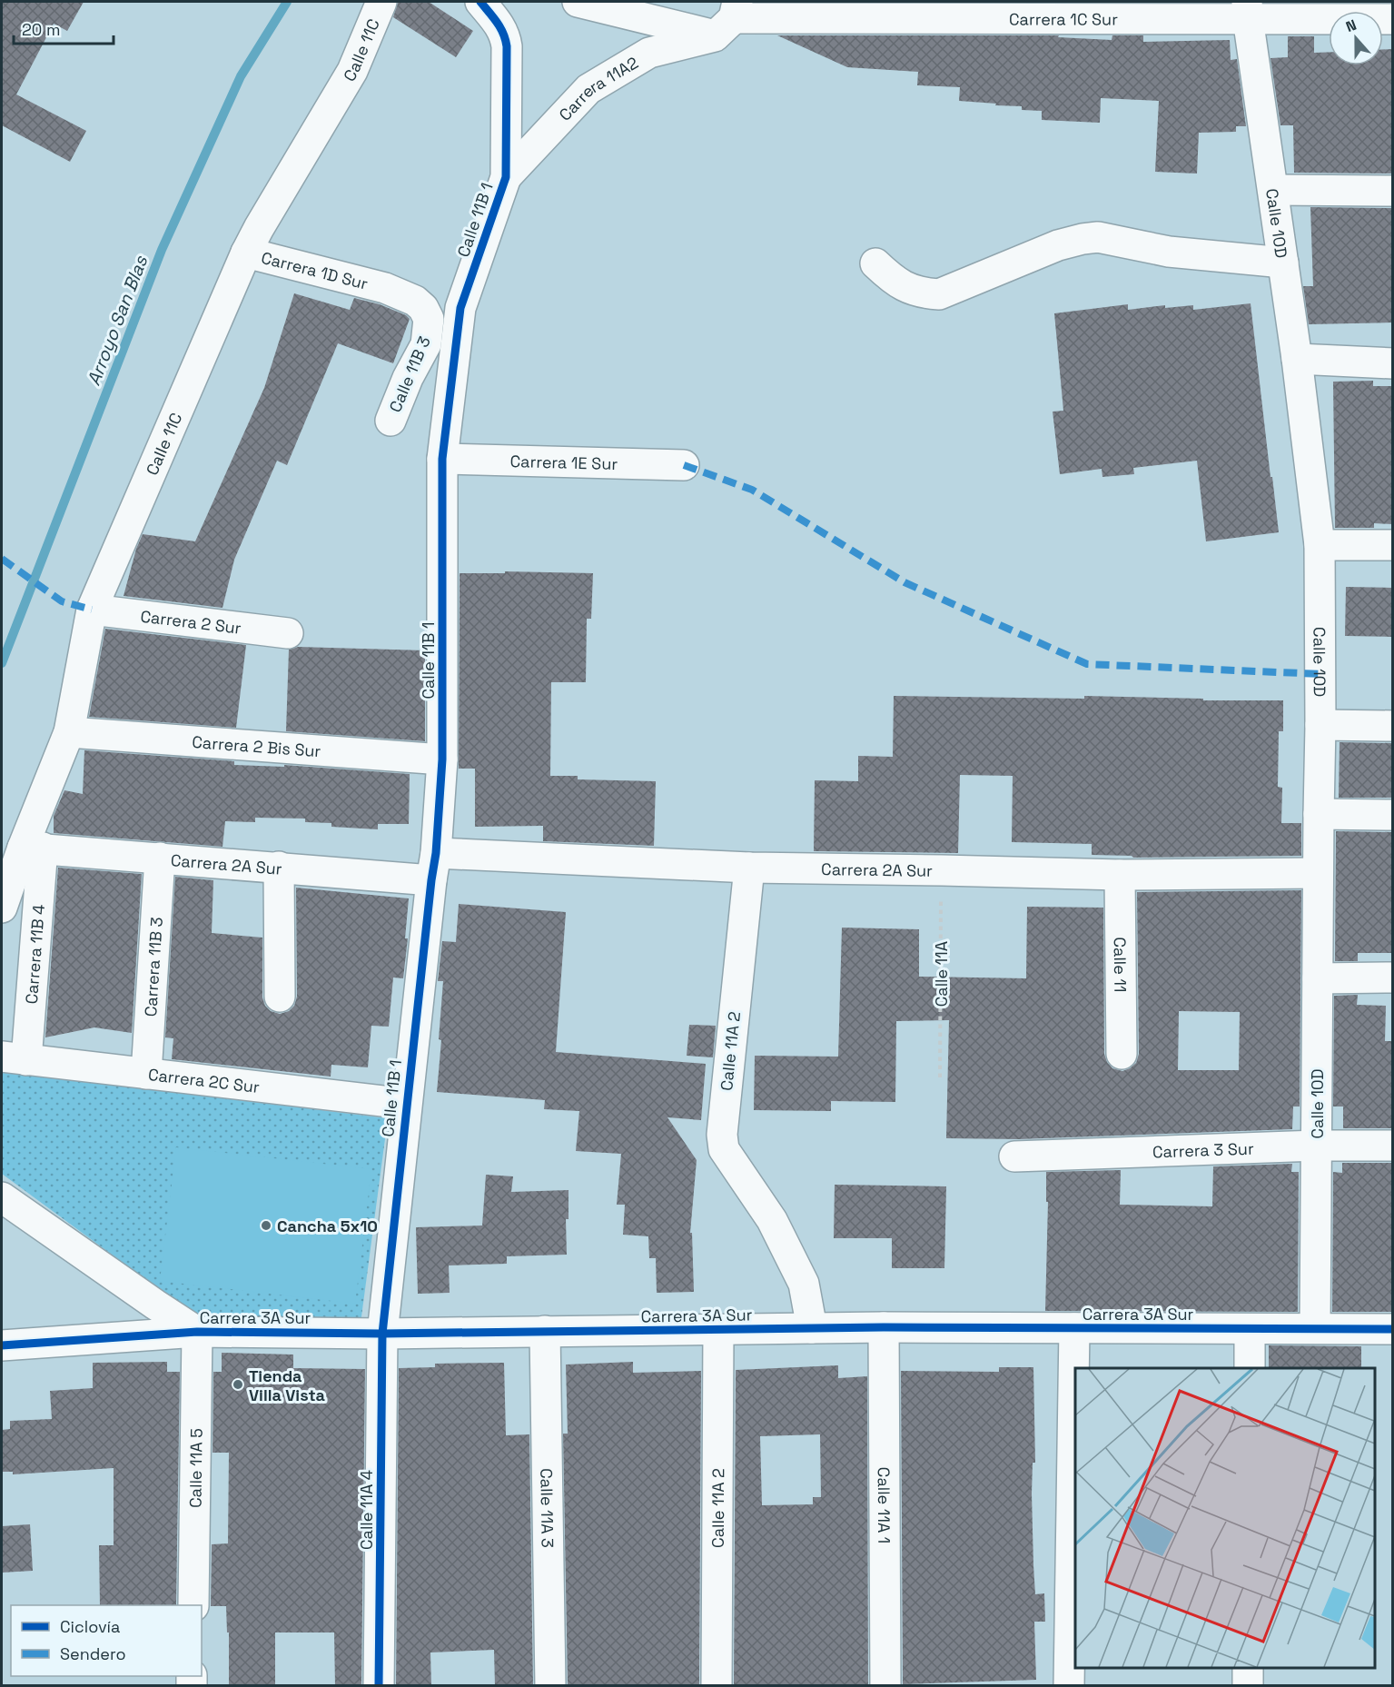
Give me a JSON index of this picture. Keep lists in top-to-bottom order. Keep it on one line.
{"streets":{"street":["Carrera 1C Sur","Calle 11C","Carrera 11A2","Calle 11B 1","Calle 10D","Carrera 1D Sur","Calle 11B 3","Carrera 1E Sur","Carrera 2 Sur","Carrera 2 Bis Sur","Carrera 2A Sur","Carrera 11B 4","Calle 11","Carrera 11B 3","Calle 11A 2","Carrera 2C Sur","Carrera 3 Sur","Carrera 3A Sur","Calle 11A 5","Calle 11A 1","Calle 11A 3","Calle 11A 4"],"path":["Calle 11A"]},"crossings":[["Carrera 1C Sur","Carrera 11A2"],["Carrera 1C Sur","Calle 10D"],["Calle 11C","Carrera 1D Sur"],["Calle 11C","Carrera 2 Sur"],["Calle 11C","Carrera 2 Bis Sur"],["Calle 11C","Carrera 2A Sur"],["Calle 11C","Carrera 11B 4"],["Carrera 11A2","Calle 11B 1"],["Calle 11B 1","Carrera 1E Sur"],["Calle 11B 1","Carrera 2 Bis Sur"],["Calle 11B 1","Carrera 2A Sur"],["Calle 11B 1","Carrera 2C Sur"],["Calle 11B 1","Carrera 3A Sur"],["Calle 11B 1","Calle 11A 4"],["Calle 10D","Carrera 2A Sur"],["Calle 10D","Carrera 3 Sur"],["Calle 10D","Carrera 3A Sur"],["Carrera 1D Sur","Calle 11B 3"],["Carrera 2A Sur","Carrera 11B 4"],["Carrera 2A Sur","Calle 11"],["Carrera 2A Sur","Carrera 11B 3"],["Carrera 2A Sur","Calle 11A"],["Carrera 2A Sur","Calle 11A 2"],["Carrera 11B 4","Carrera 2C Sur"],["Carrera 11B 3","Carrera 2C Sur"],["Calle 11A 2","Carrera 3A Sur"],["Carrera 3A Sur","Calle 11A 5"],["Carrera 3A Sur","Calle 11A 1"],["Carrera 3A Sur","Calle 11A 3"],["Carrera 3A Sur","Calle 11A 4"]],"water":["Arroyo San Blas"],"places":["Cancha 5x10","Tienda Villa Vista"],"legend":["Ciclovía","Sendero"],"scale_bar":"20 m","north":"top"}
